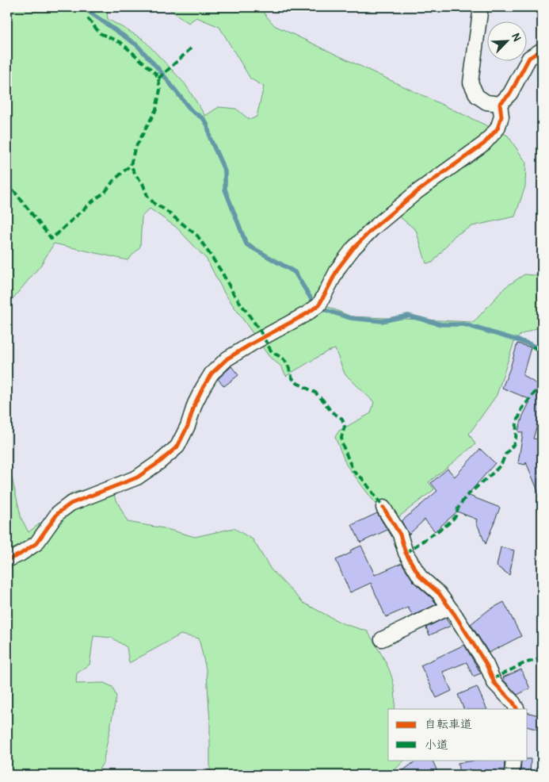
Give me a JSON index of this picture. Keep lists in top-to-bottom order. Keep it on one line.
{"legend":["自転車道","小道"],"north":"top right"}
